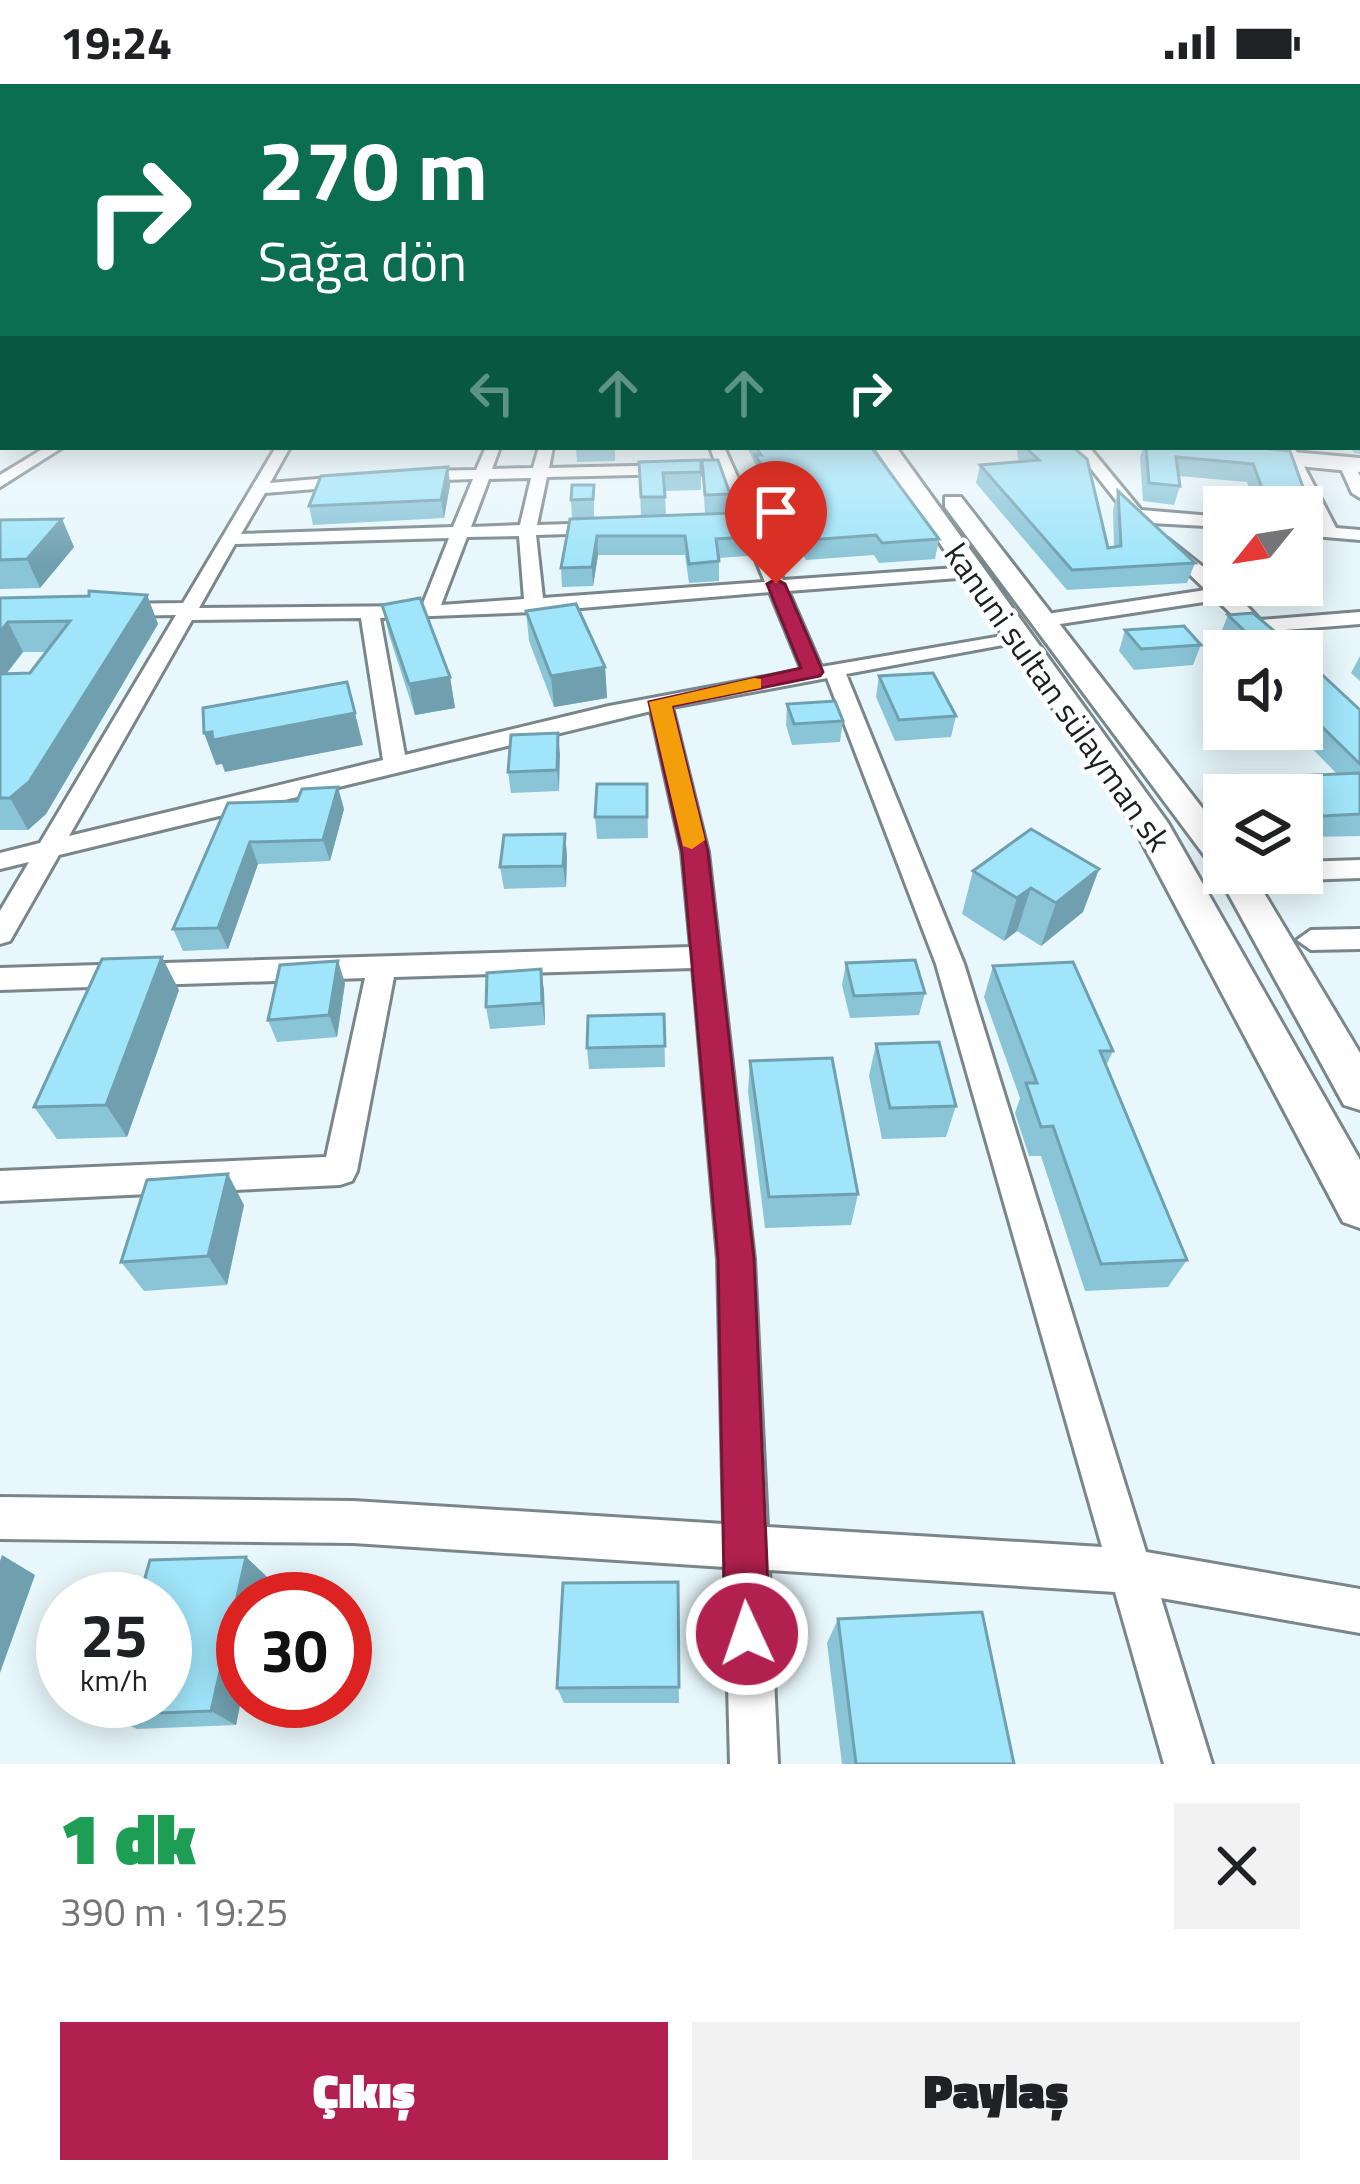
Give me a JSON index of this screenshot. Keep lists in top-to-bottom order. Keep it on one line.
{"streets":{"main road":["kanuni sultan sülayman sk"]},"north":"bottom left","page":{"status":"19:24","turn":["270 m","Sağa dön"],"speed":"25 km/h","limit":"30","heading":["1 dk","390 m · 19:25"],"buttons":["Çıkış","Paylaş"]}}
